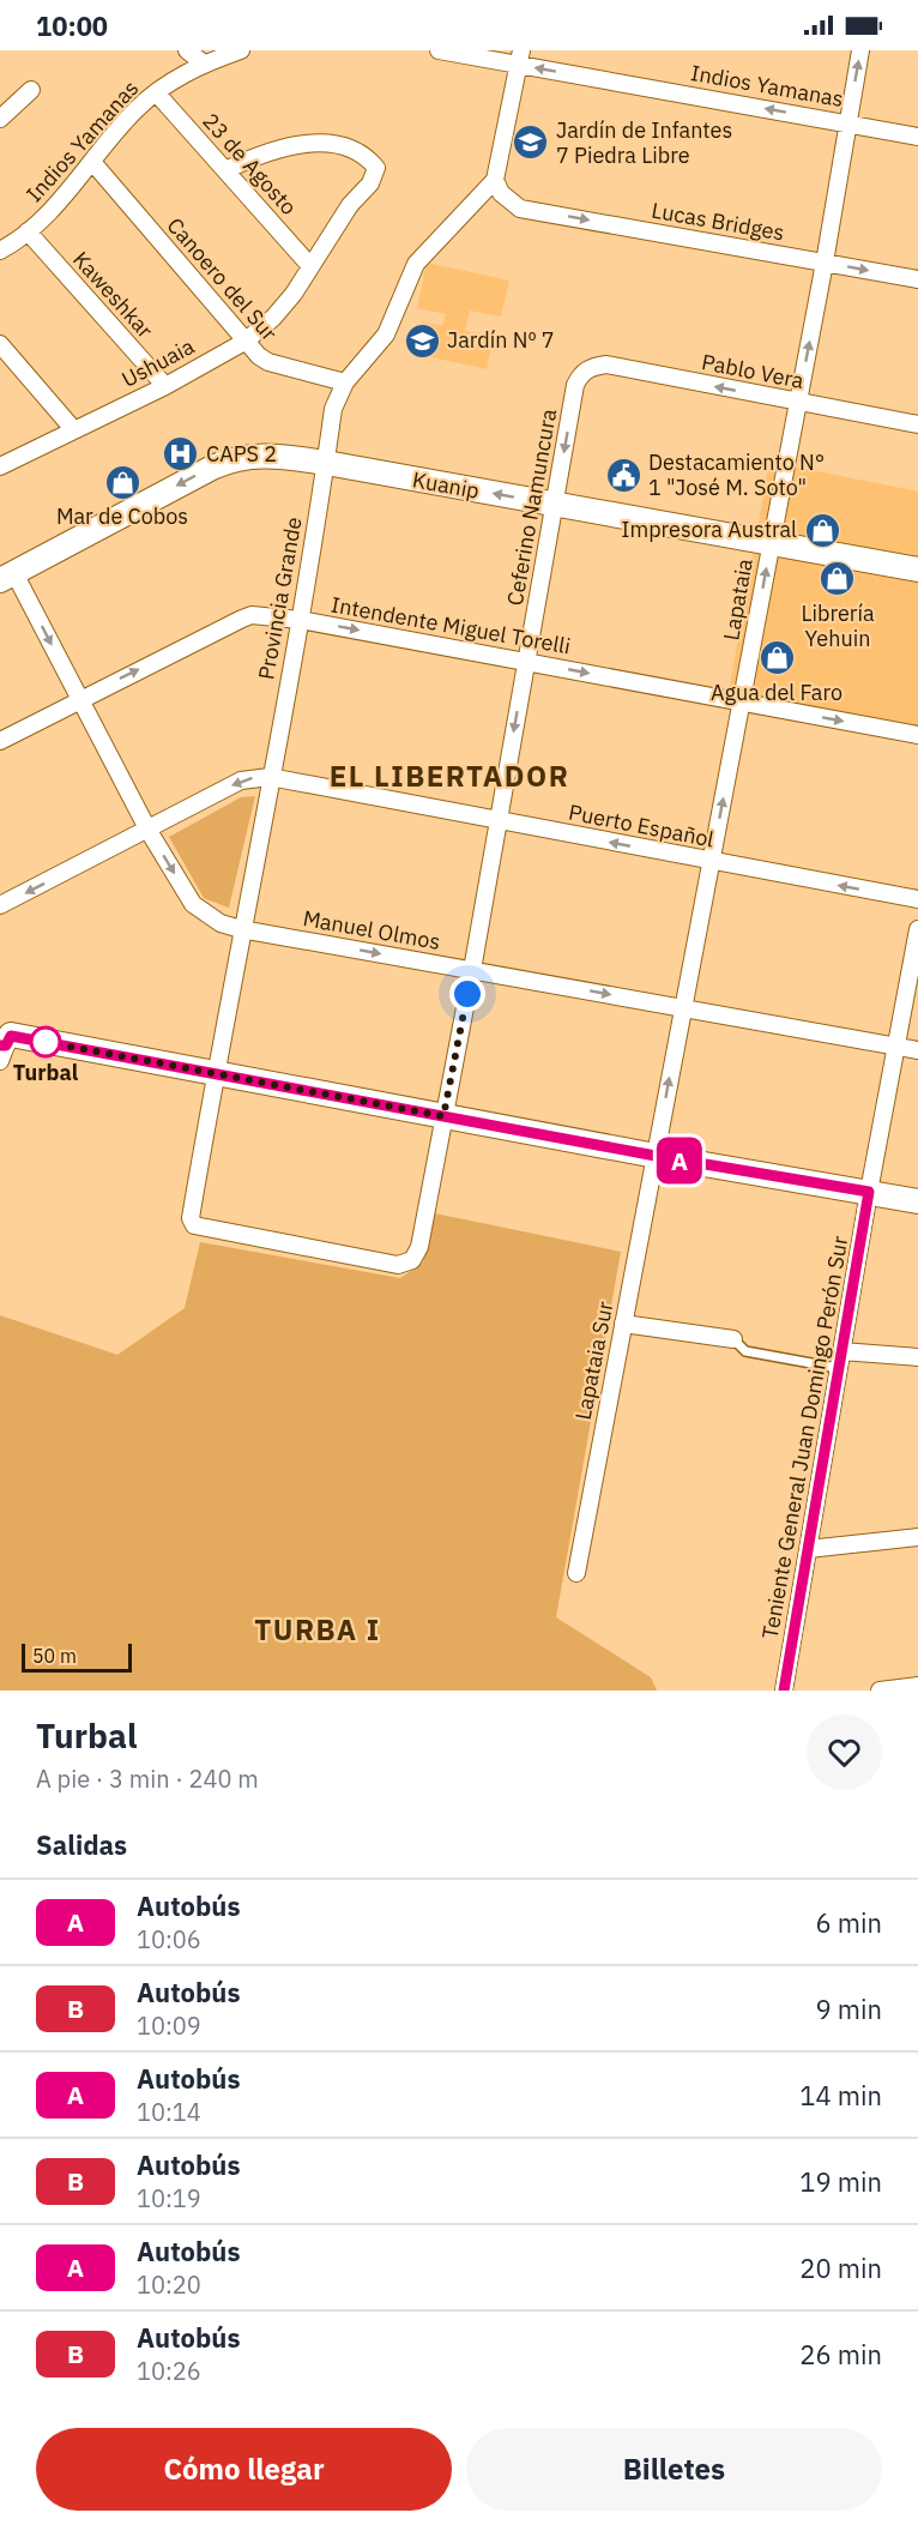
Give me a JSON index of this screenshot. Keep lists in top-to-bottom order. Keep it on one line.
{"streets":{"main road":["Kuanip"],"street":["Indios Yamanas","23 de Agosto","Lucas Bridges","Canoero del Sur","Kaweshkar","Ushuaia","Pablo Vera","Ceferino Namuncura","Provincia Grande","Lapataia","Intendente Miguel Torelli","Puerto Español","Manuel Olmos","Lapataia Sur","Teniente General Juan Domingo Perón Sur"]},"crossings":[["Indios Yamanas","23 de Agosto"],["Indios Yamanas","Canoero del Sur"],["Indios Yamanas","Kaweshkar"],["Indios Yamanas","Lapataia"],["23 de Agosto","Ushuaia"],["Lucas Bridges","Provincia Grande"],["Lucas Bridges","Lapataia"],["Canoero del Sur","Ushuaia"],["Canoero del Sur","Provincia Grande"],["Kaweshkar","Ushuaia"],["Pablo Vera","Ceferino Namuncura"],["Pablo Vera","Lapataia"],["Kuanip","Ceferino Namuncura"],["Kuanip","Provincia Grande"],["Kuanip","Lapataia"],["Kuanip","Manuel Olmos"],["Ceferino Namuncura","Provincia Grande"],["Ceferino Namuncura","Intendente Miguel Torelli"],["Ceferino Namuncura","Puerto Español"],["Ceferino Namuncura","Manuel Olmos"],["Provincia Grande","Intendente Miguel Torelli"],["Provincia Grande","Puerto Español"],["Provincia Grande","Manuel Olmos"],["Lapataia","Intendente Miguel Torelli"],["Lapataia","Puerto Español"],["Lapataia","Manuel Olmos"],["Lapataia","Lapataia Sur"],["Intendente Miguel Torelli","Manuel Olmos"],["Puerto Español","Manuel Olmos"],["Manuel Olmos","Teniente General Juan Domingo Perón Sur"]],"one_way":["Indios Yamanas","Lucas Bridges","Pablo Vera","Kuanip","Lapataia","Intendente Miguel Torelli","Puerto Español","Manuel Olmos"],"districts":["EL LIBERTADOR","TURBA I"],"places":{"school or university":["Jardín de Infantes 7 Piedra Libre","Jardín Nº 7"],"hospital":["CAPS 2"],"public building":["Destacamiento N° 1 \"José M. Soto\""],"shop":["Mar de Cobos","Impresora Austral","Librería Yehuin","Agua del Faro"],"other":["Turbal"]},"lines":["bus line A"],"scale_bar":"50 m","page":{"status":"10:00","on_map":"A","scale":"50 m","heading":[["Turbal","A pie · 3 min · 240 m"],"Salidas"],"list":[{"mark":"A","name":"Autobús","note":"10:06","value":"6 min"},{"mark":"B","name":"Autobús","note":"10:09","value":"9 min"},{"mark":"A","name":"Autobús","note":"10:14","value":"14 min"},{"mark":"B","name":"Autobús","note":"10:19","value":"19 min"},{"mark":"A","name":"Autobús","note":"10:20","value":"20 min"},{"mark":"B","name":"Autobús","note":"10:26","value":"26 min"}],"buttons":["Cómo llegar","Billetes"]}}
